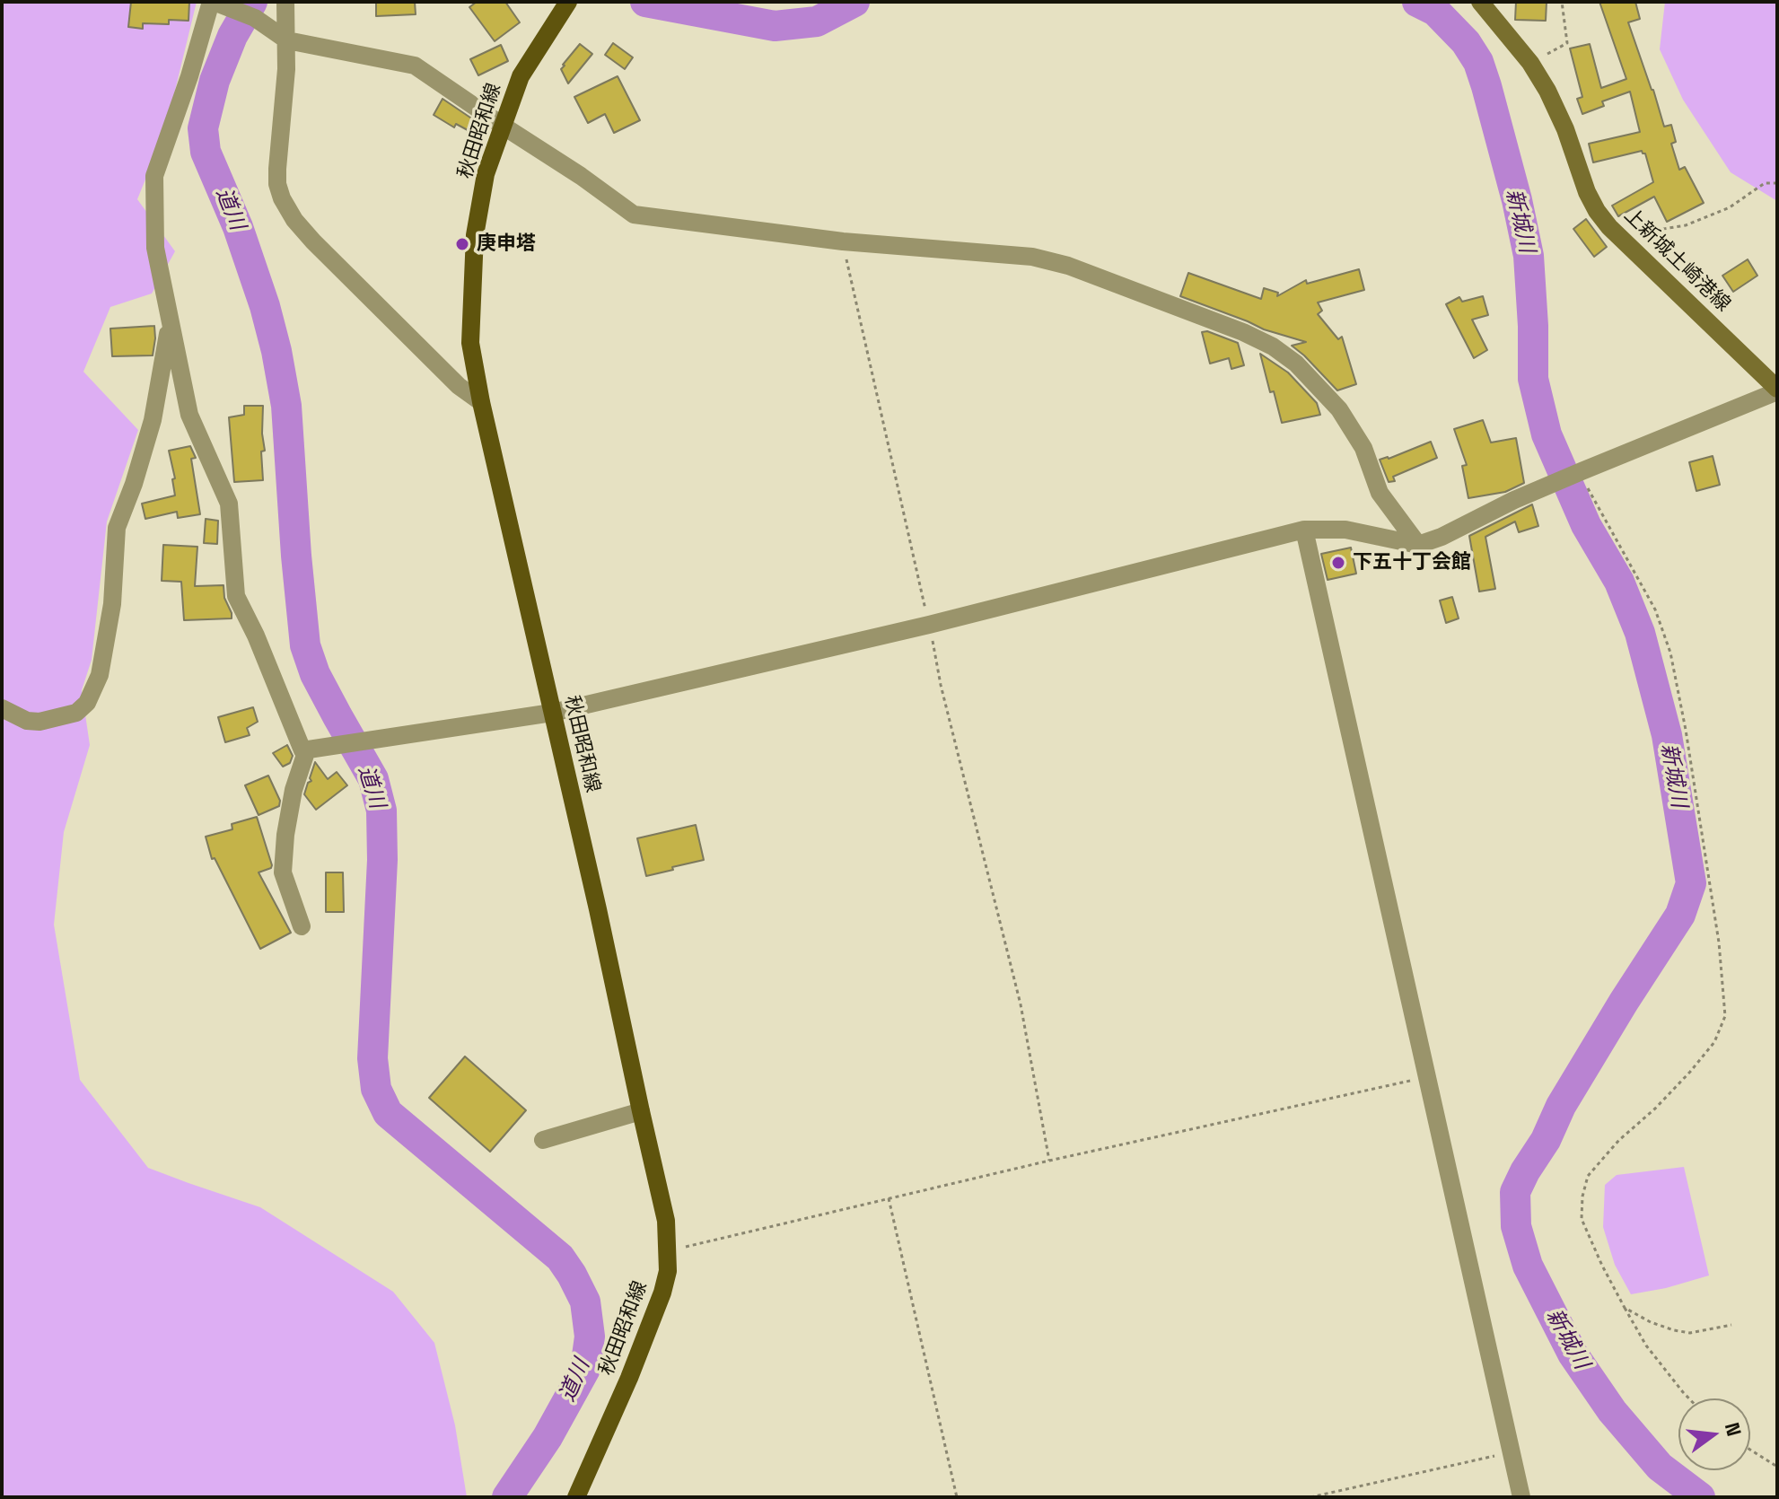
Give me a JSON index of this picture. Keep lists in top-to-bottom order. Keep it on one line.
{"streets":{"main road":["秋田昭和線","上新城土崎港線"]},"water":["道川","新城川"],"places":["庚申塔","下五十丁会館"],"north":"right"}
